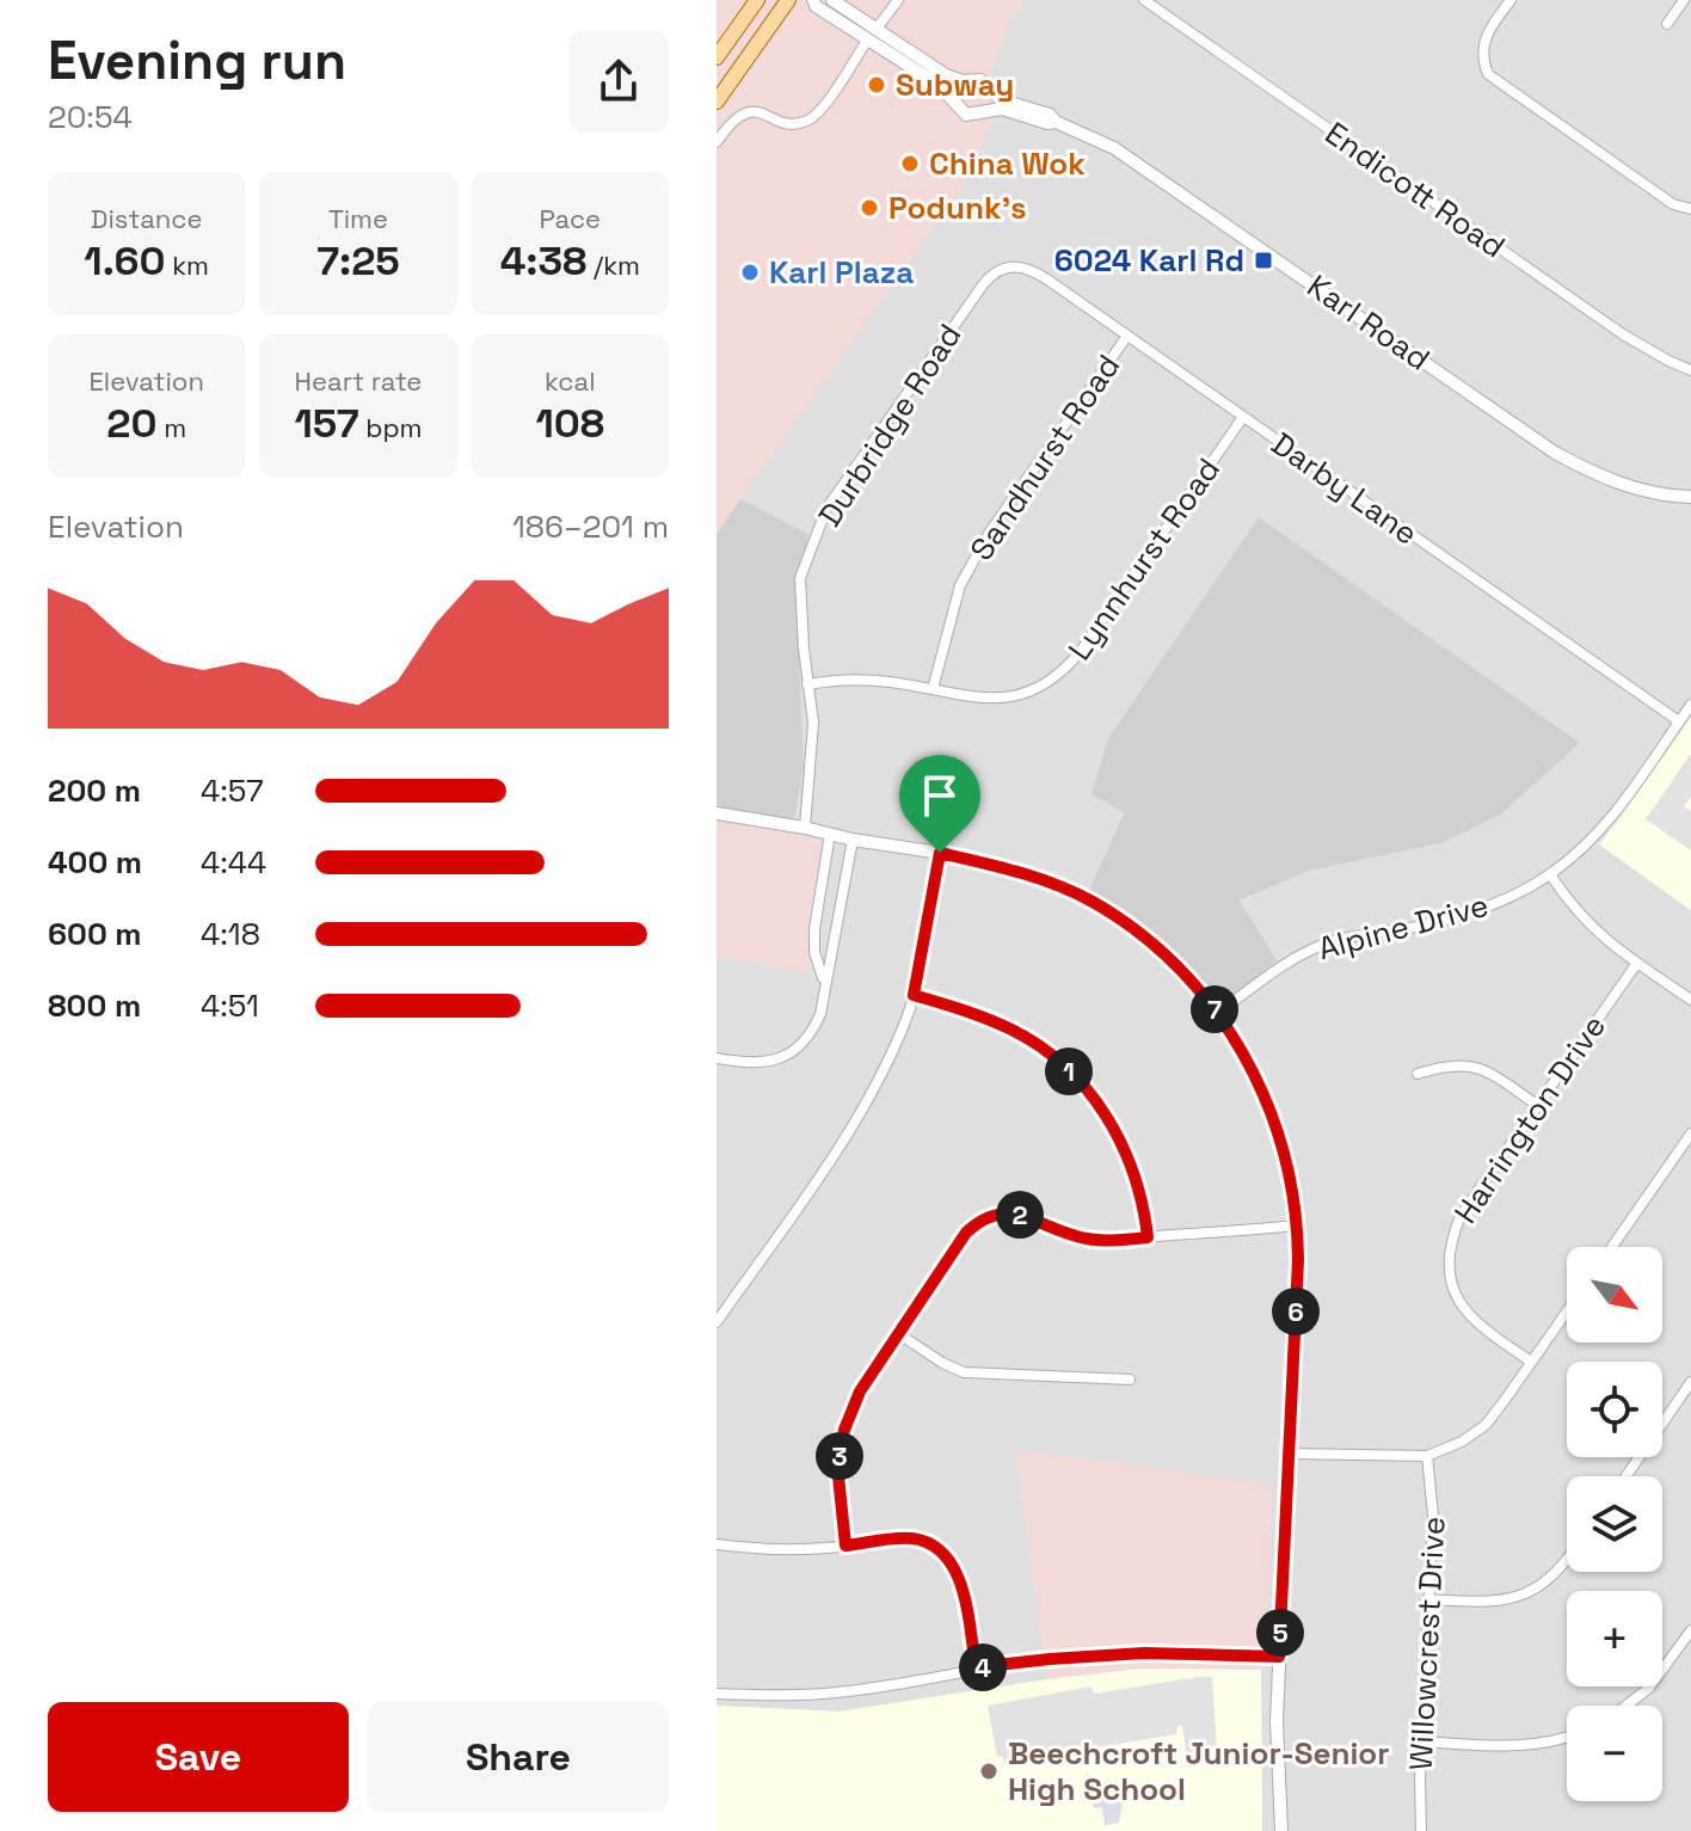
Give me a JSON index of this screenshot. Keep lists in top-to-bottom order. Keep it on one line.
{"streets":{"street":["Endicott Road","Karl Road","Durbridge Road","Sandhurst Road","Darby Lane","Lynnhurst Road","Alpine Drive","Harrington Drive","Willowcrest Drive"]},"crossings":[["Durbridge Road","Darby Lane"],["Durbridge Road","Lynnhurst Road"],["Sandhurst Road","Darby Lane"],["Sandhurst Road","Lynnhurst Road"],["Darby Lane","Lynnhurst Road"],["Darby Lane","Alpine Drive"]],"places":{"other":["Subway","China Wok","Podunk's","Karl Plaza","Beechcroft Junior-Senior High School"],"transit":["6024 Karl Rd"]},"north":"bottom right","page":{"heading":["Evening run","20:54"],"stats":[["Distance","1.60 km"],["Time","7:25"],["Pace","4:38 /km"],["Elevation","20 m"],["Heart rate","157 bpm"],["kcal","108"]],"chart":["Elevation","186–201 m"],"list":[{"name":"200 m","note":"4:57"},{"name":"400 m","note":"4:44"},{"name":"600 m","note":"4:18"},{"name":"800 m","note":"4:51"}],"pins":["7","1","2","6","3","5","4"],"map_buttons":["+","−"],"buttons":["Save","Share"]}}
